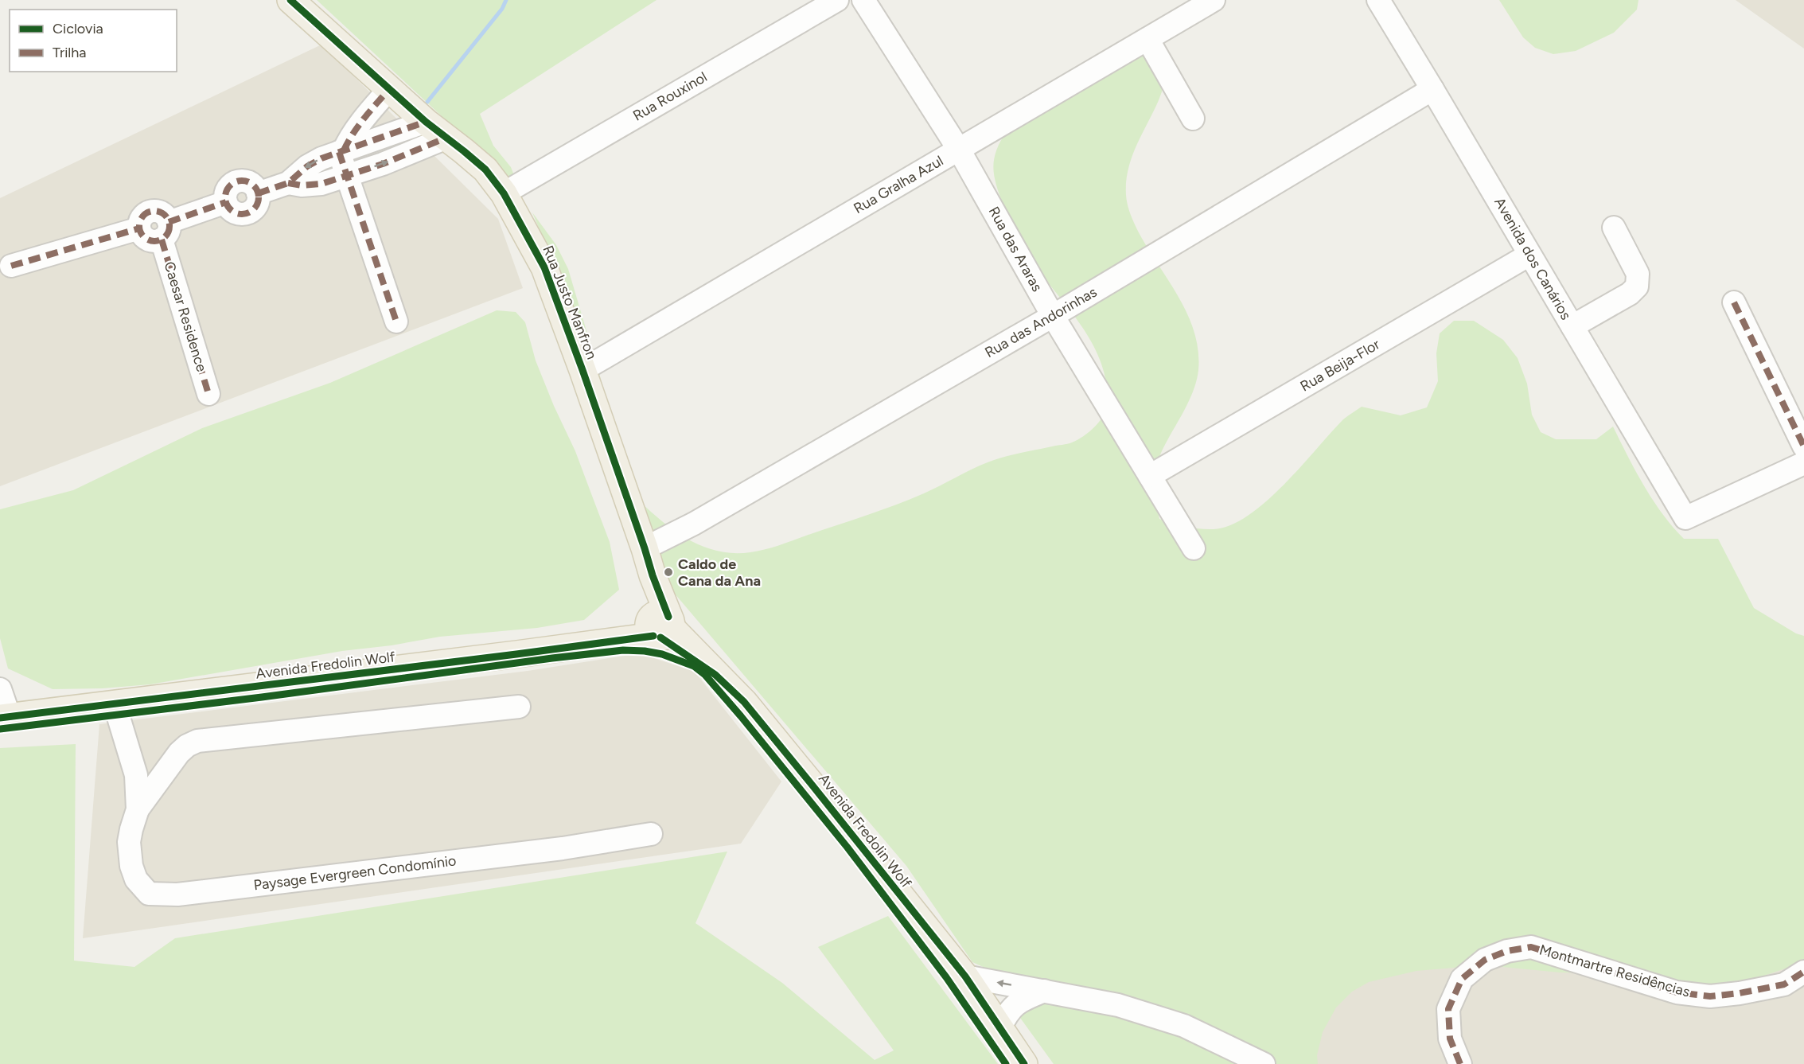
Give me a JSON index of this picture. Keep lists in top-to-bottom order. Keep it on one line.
{"streets":{"main road":["Rua Justo Manfron","Avenida Fredolin Wolf"],"street":["Rua Rouxinol","Rua Gralha Azul","Rua das Araras","Avenida dos Canários","Caesar Residence","Rua das Andorinhas","Rua Beija-Flor","Paysage Evergreen Condomínio","Montmartre Residências"]},"crossings":[["Rua Rouxinol","Rua Justo Manfron"],["Rua Gralha Azul","Rua das Araras"],["Rua Gralha Azul","Rua Justo Manfron"],["Rua das Araras","Rua das Andorinhas"],["Rua das Araras","Rua Beija-Flor"],["Avenida dos Canários","Rua das Andorinhas"],["Avenida dos Canários","Rua Beija-Flor"],["Rua Justo Manfron","Rua das Andorinhas"],["Rua Justo Manfron","Avenida Fredolin Wolf"],["Avenida Fredolin Wolf","Paysage Evergreen Condomínio"]],"places":["Caldo de Cana da Ana"],"legend":["Ciclovia","Trilha"]}
